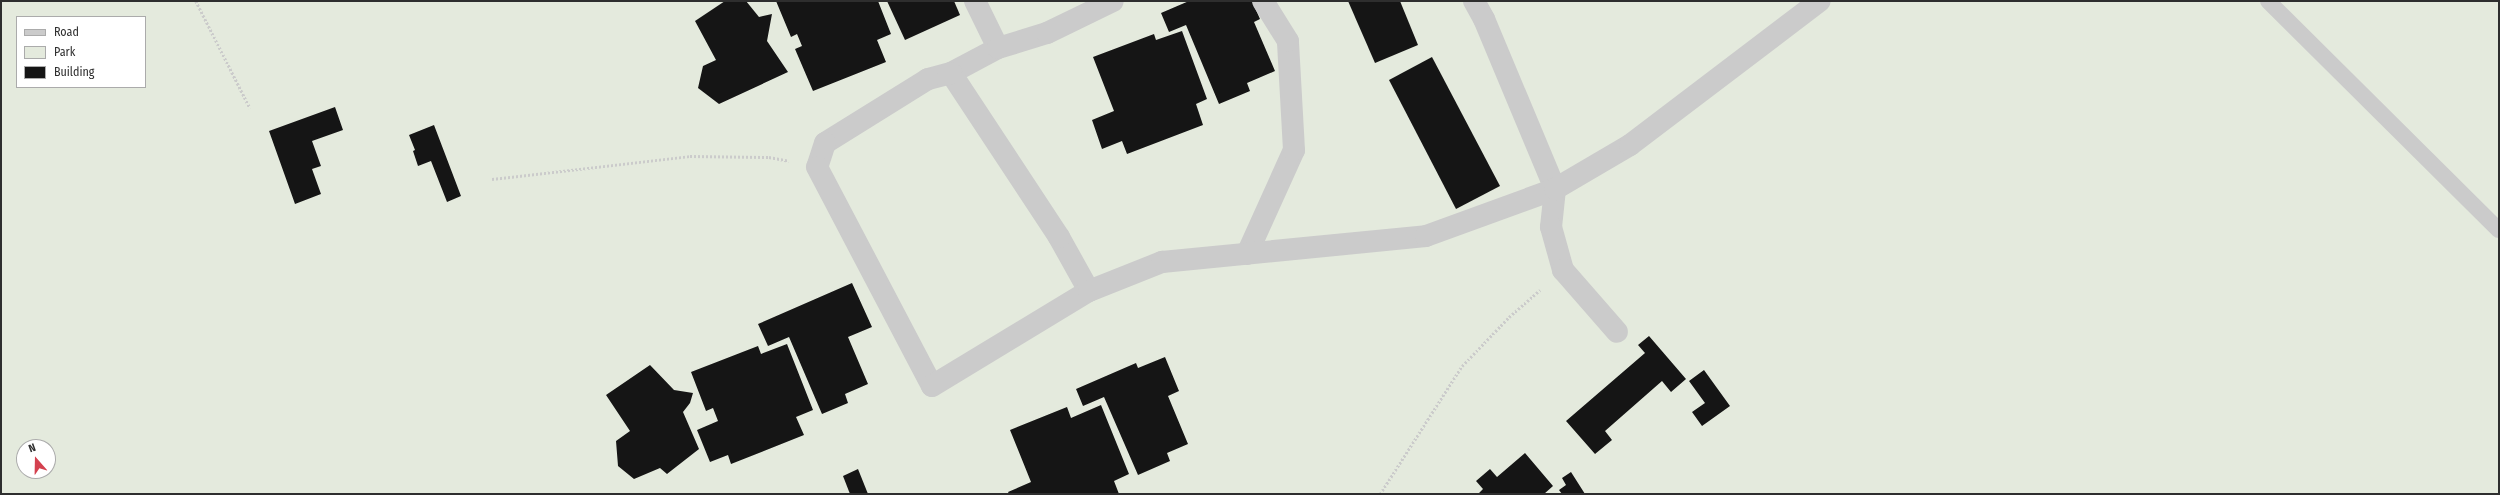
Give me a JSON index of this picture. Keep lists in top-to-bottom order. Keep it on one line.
{"legend":["Road","Park","Building"],"north":"top"}
